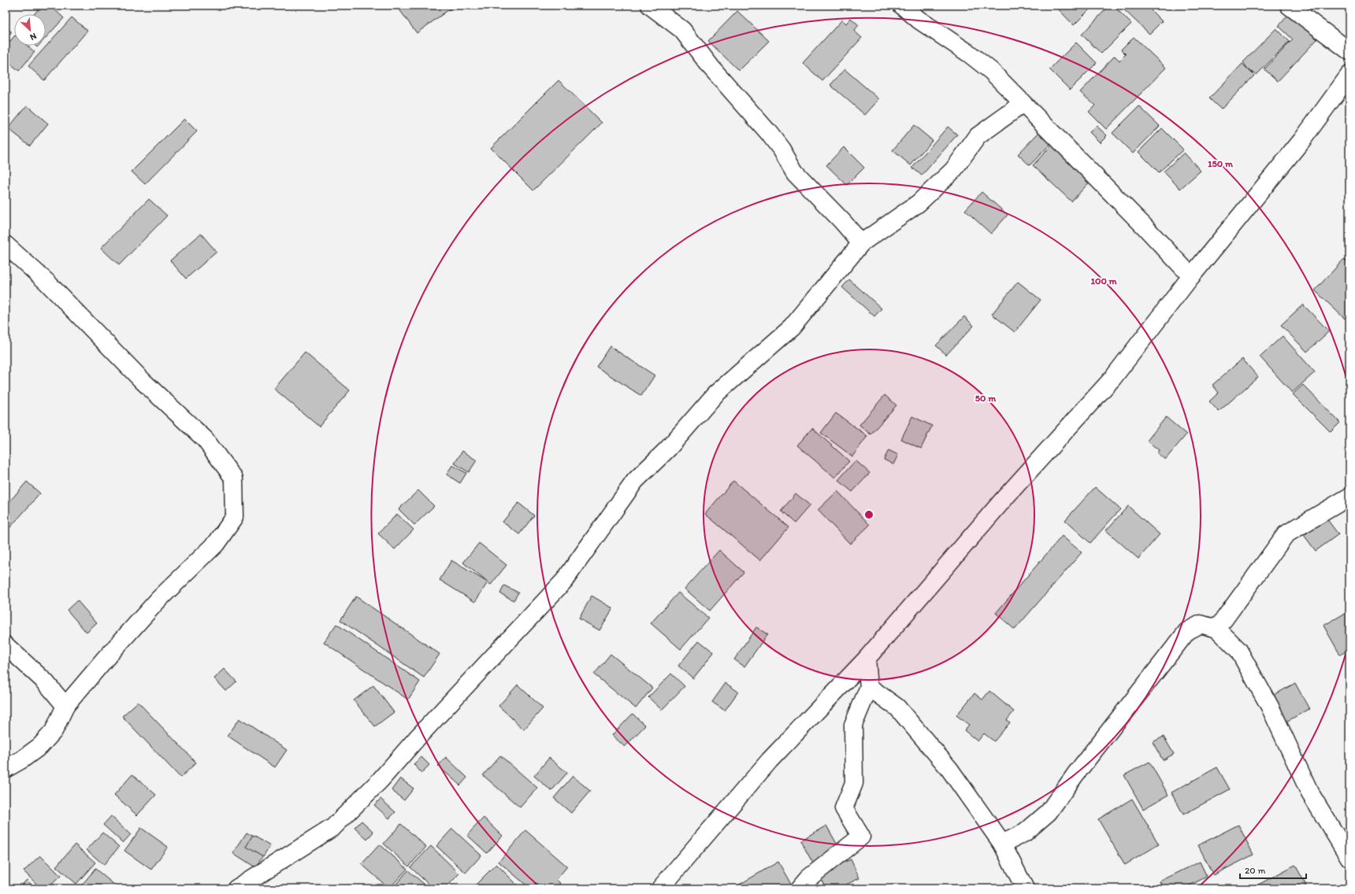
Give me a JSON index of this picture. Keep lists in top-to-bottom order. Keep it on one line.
{"scale_bar":"20 m","north":"bottom right","rings":["150 m","100 m","50 m"]}
